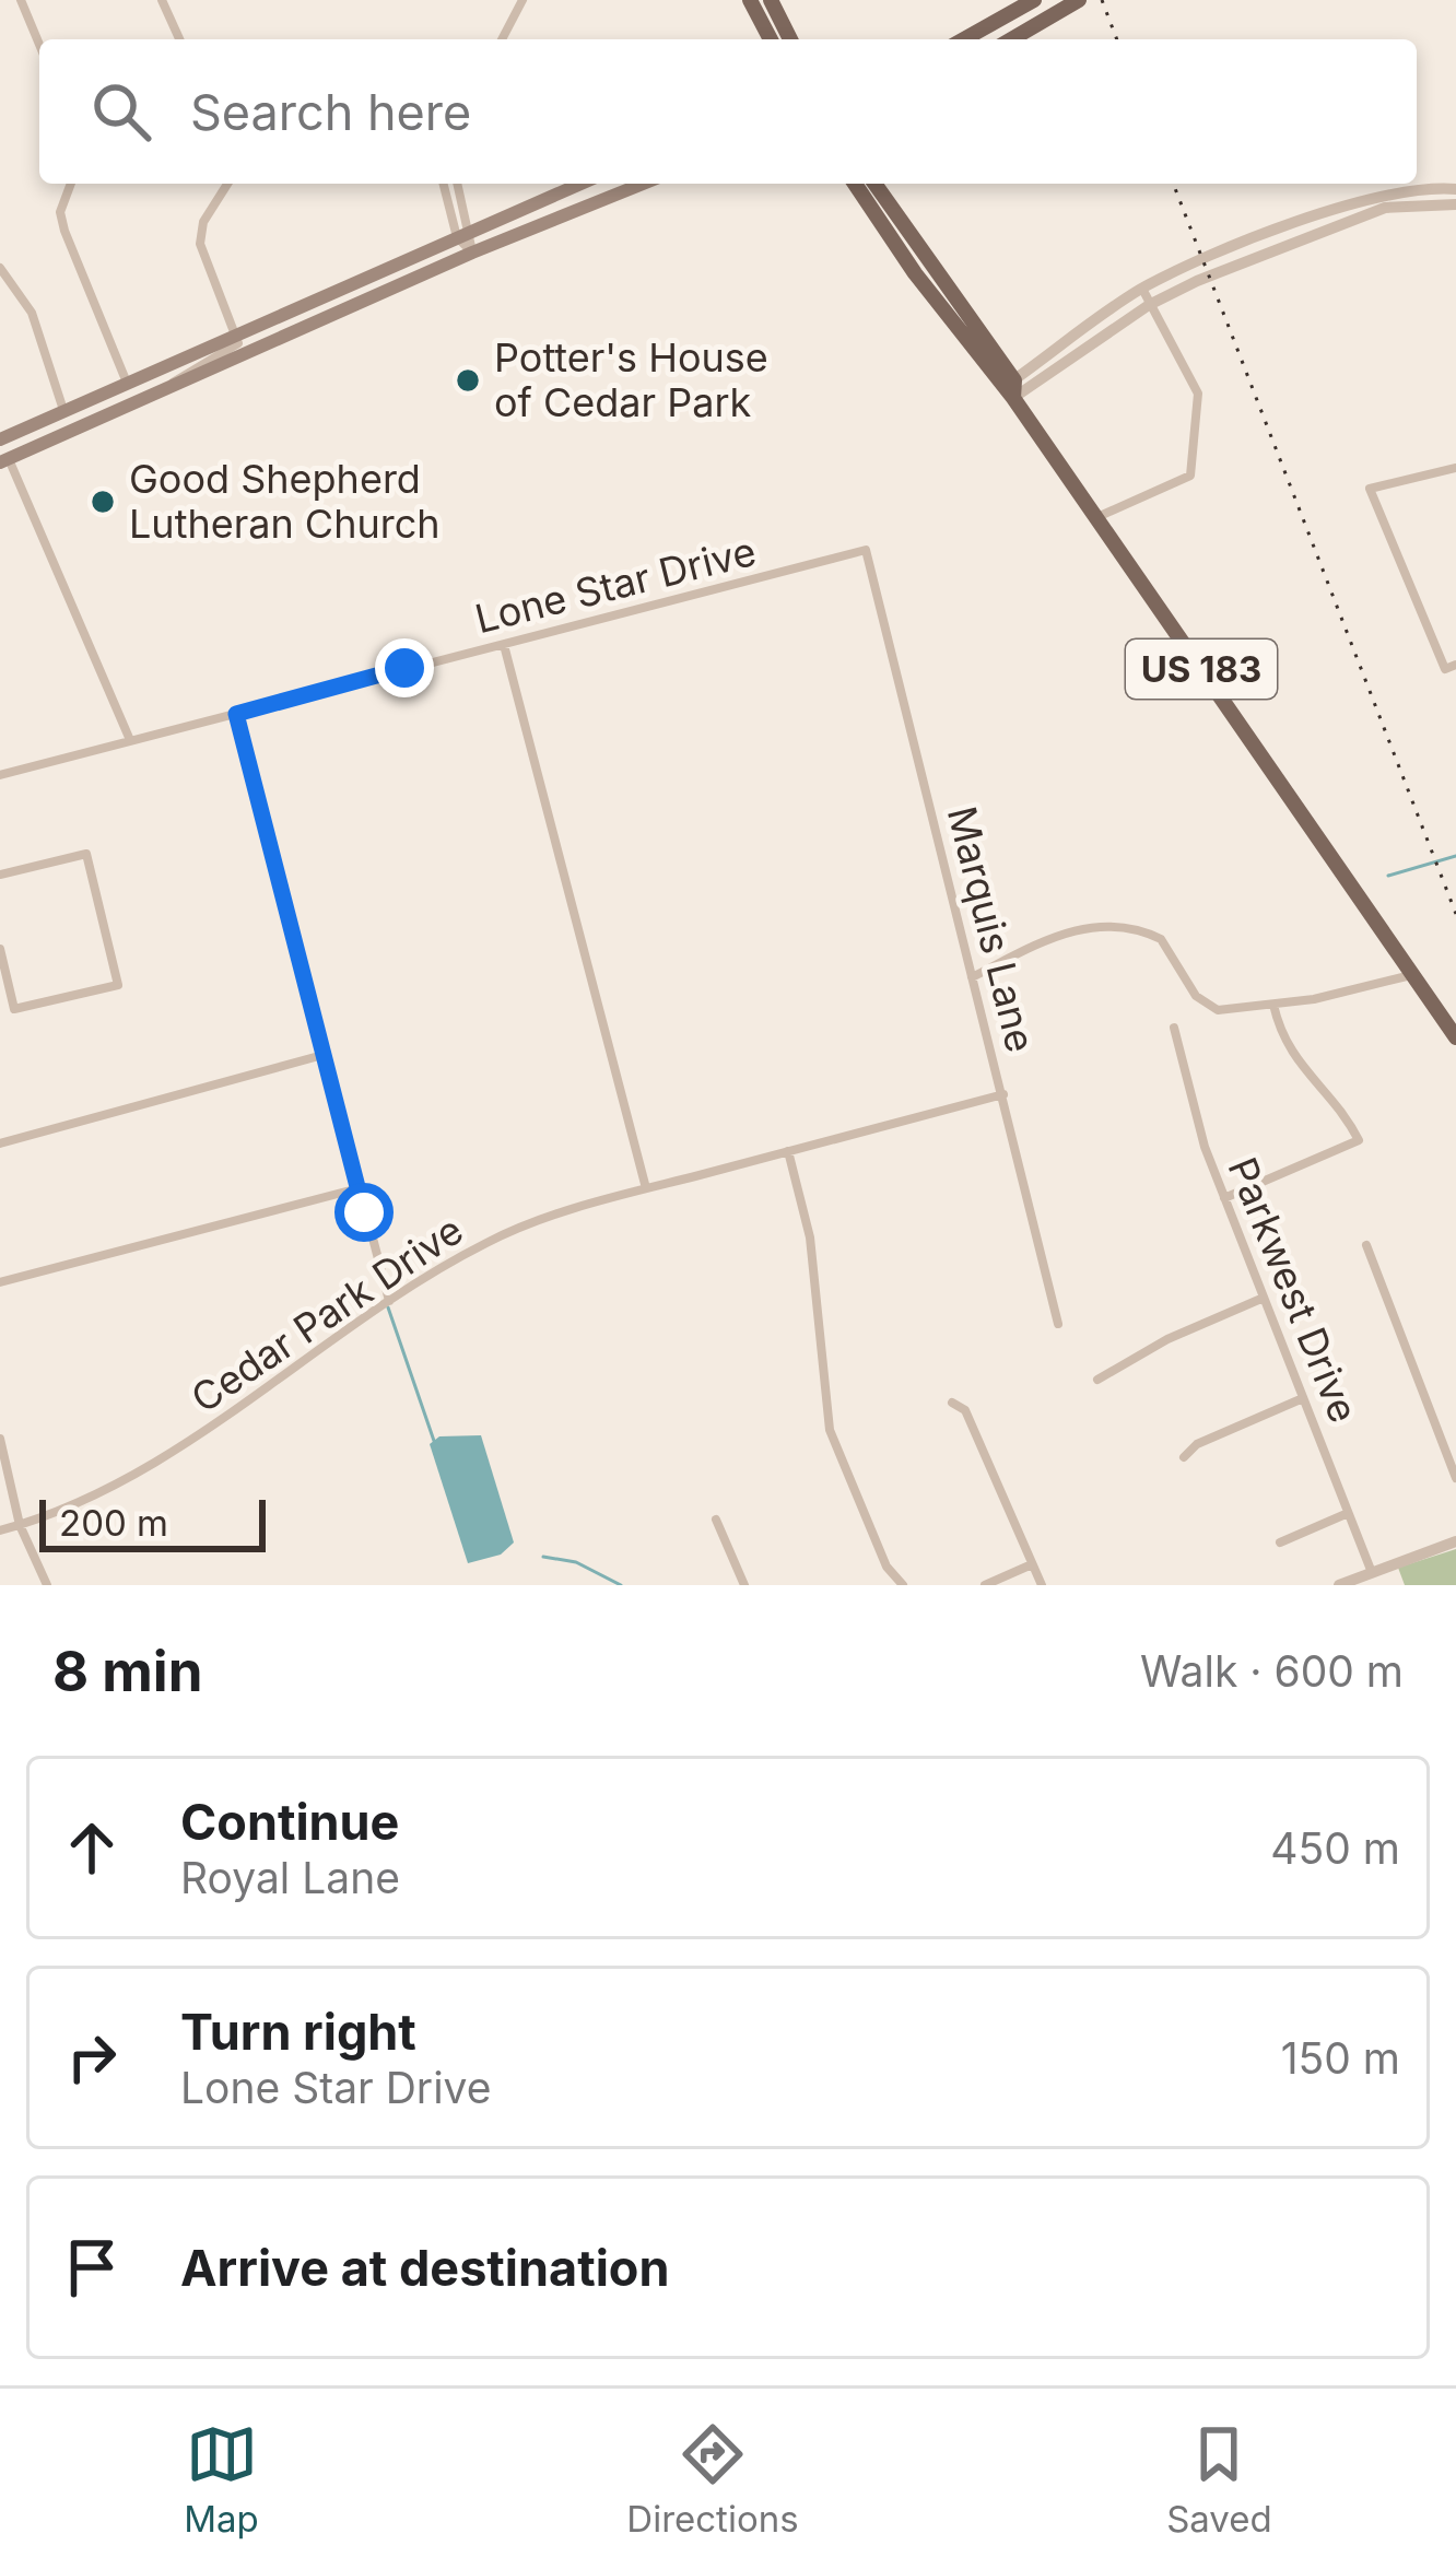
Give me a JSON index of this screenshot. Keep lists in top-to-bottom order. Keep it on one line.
{"streets":{"main road":["US 183"],"street":["Lone Star Drive","Marquis Lane","Parkwest Drive","Cedar Park Drive"]},"crossings":[["Lone Star Drive","Marquis Lane"],["Marquis Lane","Cedar Park Drive"]],"places":["Potter's House of Cedar Park","Good Shepherd Lutheran Church"],"scale_bar":"200 m","page":{"search":"Search here","scale":"200 m","heading":["8 min","Walk · 600 m"],"list":[["Continue","Royal Lane","450 m"],["Turn right","Lone Star Drive","150 m"],"Arrive at destination"],"nav":["Map","Directions","Saved"]}}
